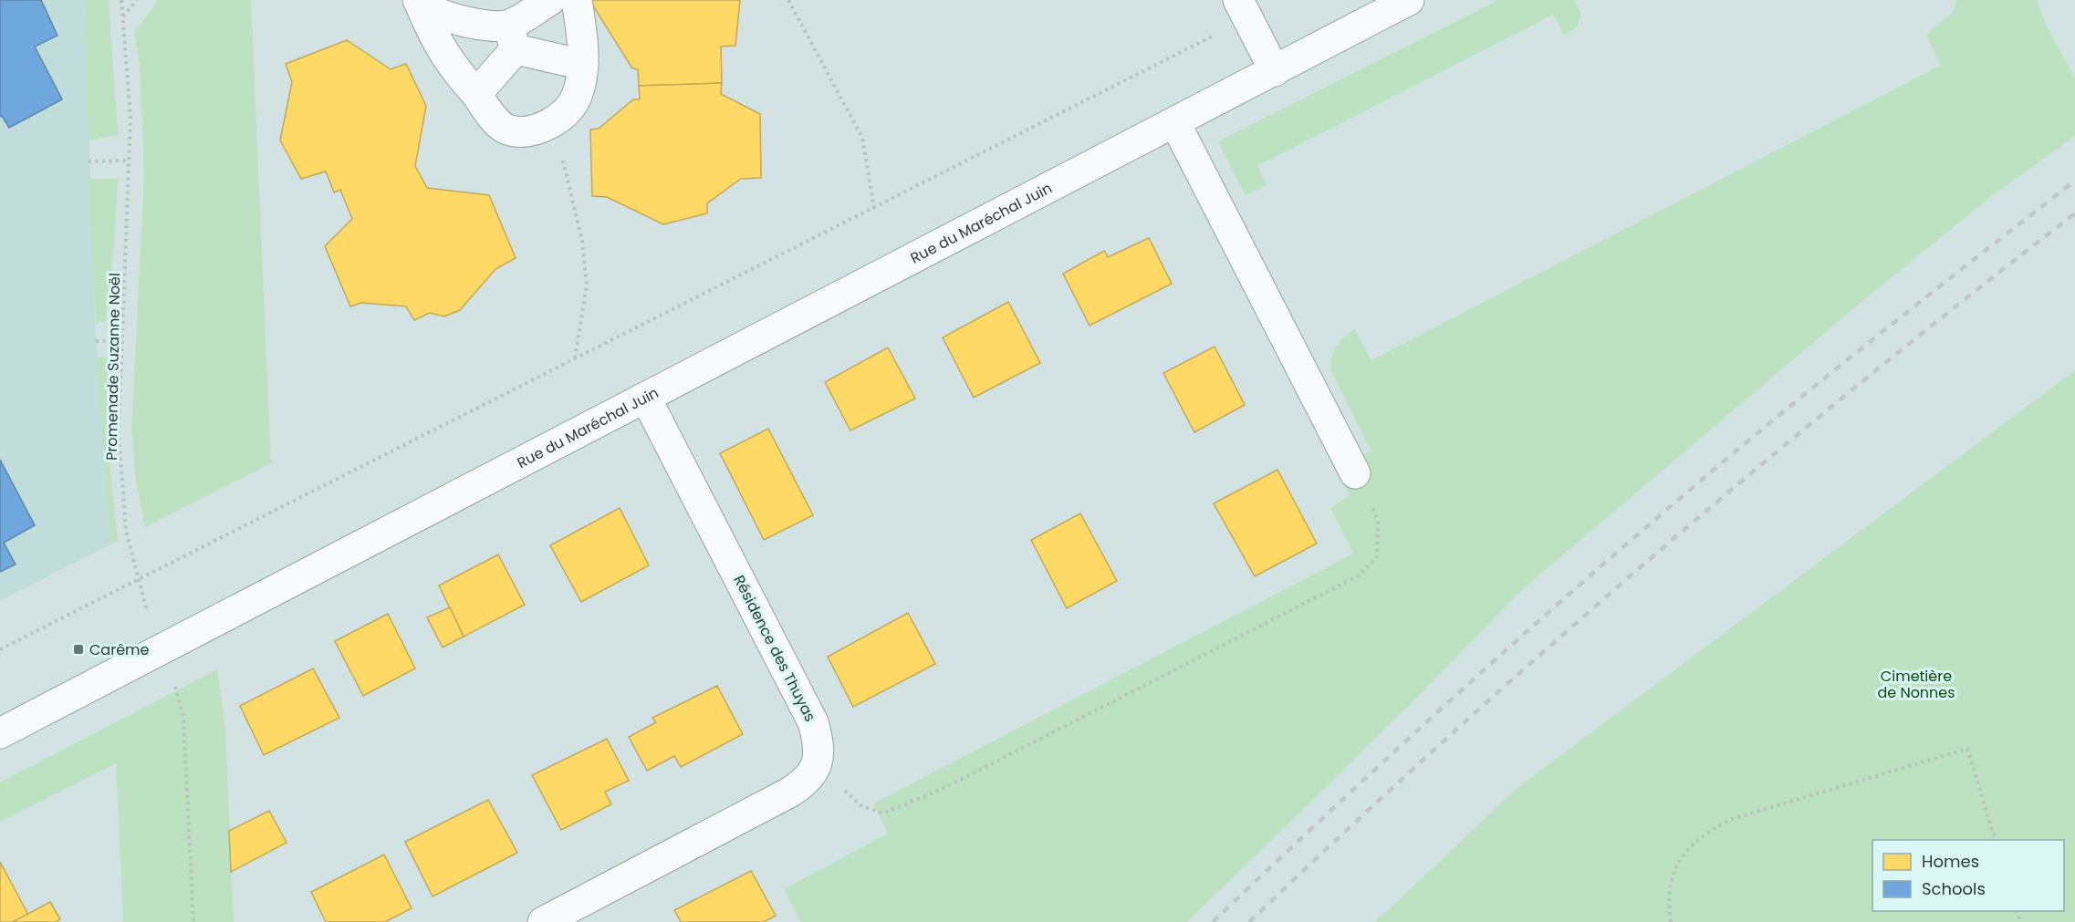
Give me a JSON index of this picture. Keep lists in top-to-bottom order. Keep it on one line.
{"streets":{"street":["Rue du Maréchal Juin","Résidence des Thuyas"],"path":["Promenade Suzanne Noël"]},"crossings":[["Rue du Maréchal Juin","Promenade Suzanne Noël"],["Rue du Maréchal Juin","Résidence des Thuyas"]],"parks":["Cimetière de Nonnes"],"places":{"transit":["Carême"]},"legend":["Homes","Schools"]}
